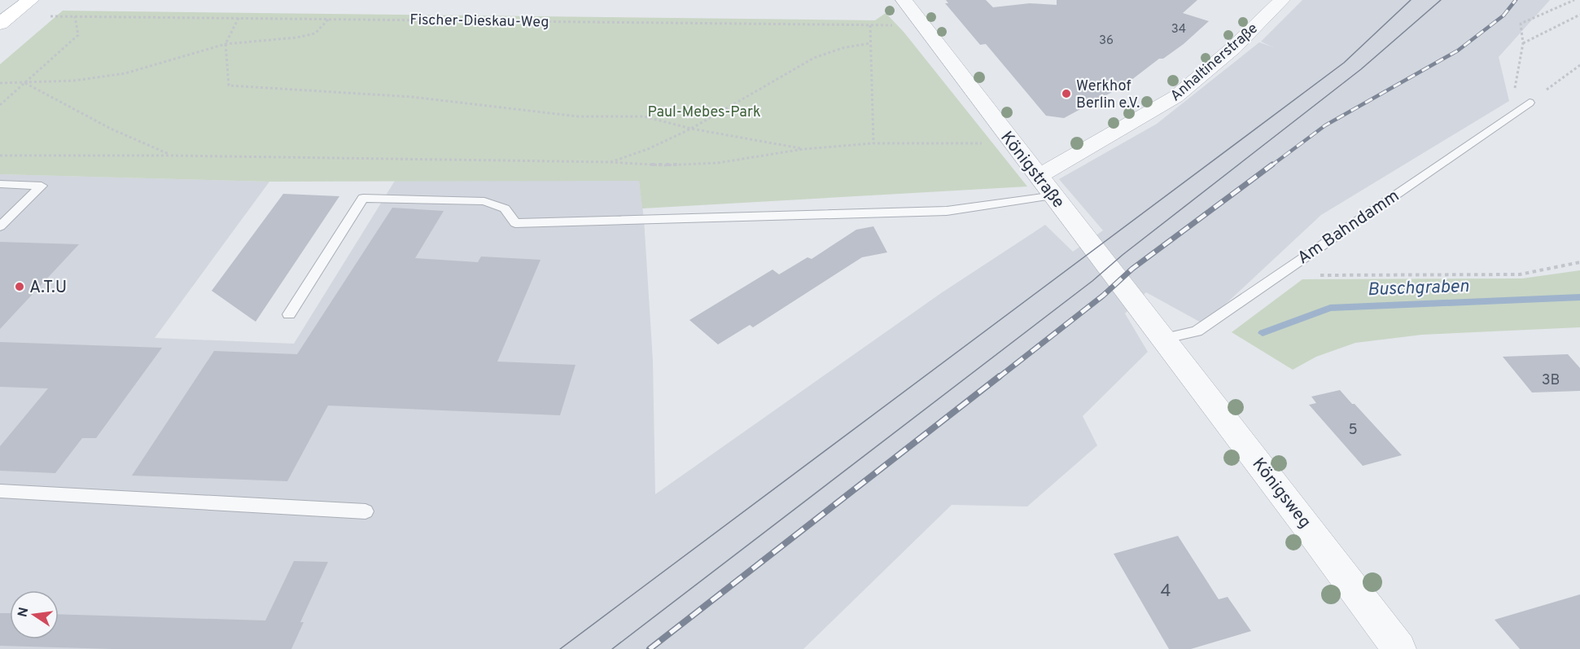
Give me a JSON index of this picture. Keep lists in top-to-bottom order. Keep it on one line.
{"streets":{"street":["Anhaltinerstraße","Königstraße","Königsweg"],"lane":["Am Bahndamm"],"path":["Fischer-Dieskau-Weg"]},"crossings":[["Anhaltinerstraße","Königstraße"],["Königstraße","Am Bahndamm"],["Königstraße","Königsweg"],["Am Bahndamm","Königsweg"]],"water":["Buschgraben"],"parks":["Paul-Mebes-Park"],"places":["Werkhof Berlin e.V.","A.T.U"],"house_numbers":["34","36","3B","5","4"],"north":"left"}
